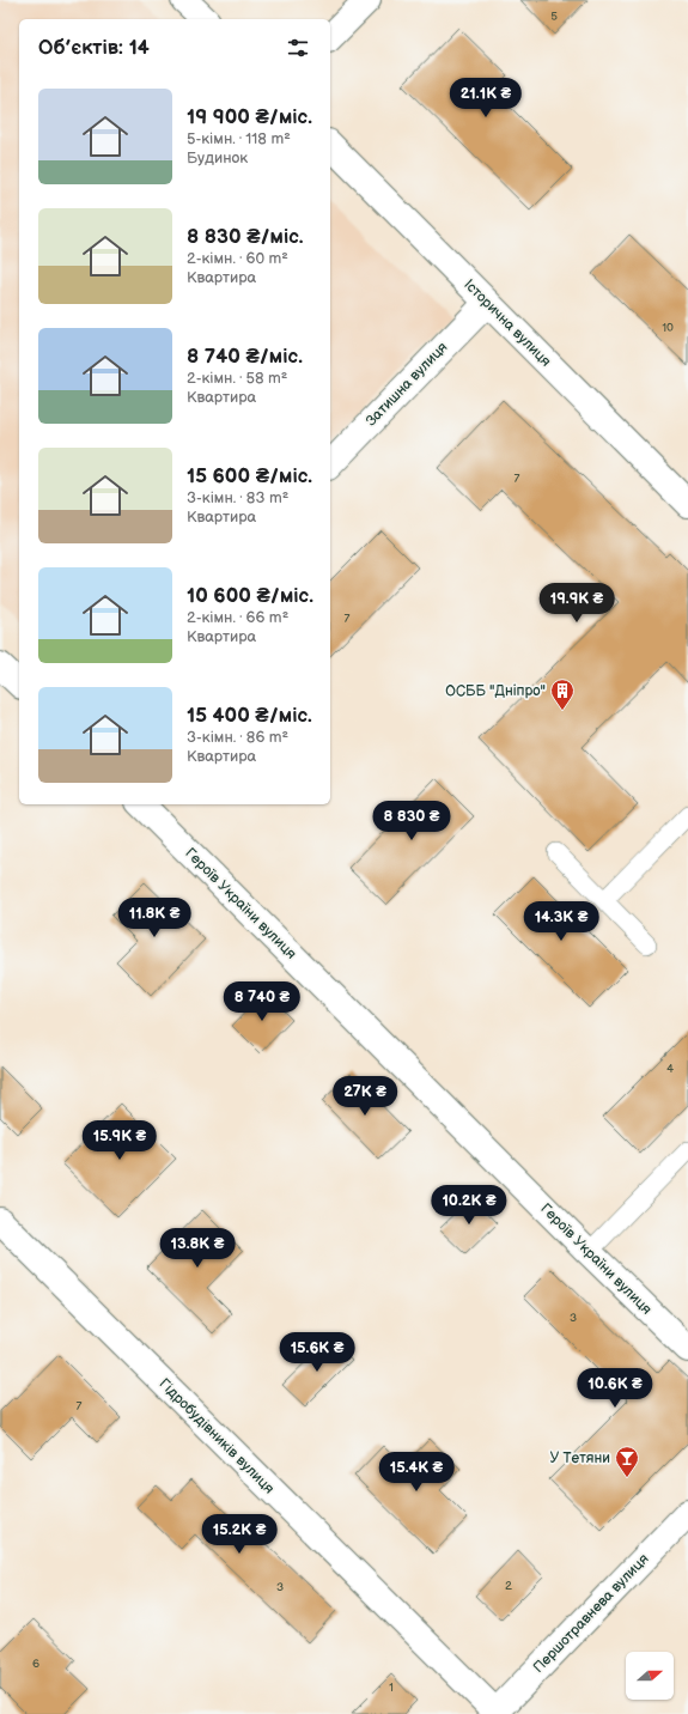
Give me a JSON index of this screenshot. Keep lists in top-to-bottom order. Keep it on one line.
{"streets":{"street":["Історична вулиця","Затишна вулиця","Героїв України вулиця","Гідробудівників вулиця","Першотравнева вулиця"]},"crossings":[["Історична вулиця","Затишна вулиця"],["Гідробудівників вулиця","Першотравнева вулиця"]],"places":{"building":["ОСББ \"Днiпро\""],"bar":["У Тетяни"]},"house_numbers":["5","10","7","7","4","3","7","2","3","6","1"],"north":"right","page":{"heading":"Об’єктів: 14","list":[{"name":"19 900 ₴/міс.","note":"5-кімн. · 118 m² · Будинок"},{"name":"8 830 ₴/міс.","note":"2-кімн. · 60 m² · Квартира"},{"name":"8 740 ₴/міс.","note":"2-кімн. · 58 m² · Квартира"},{"name":"15 600 ₴/міс.","note":"3-кімн. · 83 m² · Квартира"},{"name":"10 600 ₴/міс.","note":"2-кімн. · 66 m² · Квартира"},{"name":"15 400 ₴/міс.","note":"3-кімн. · 86 m² · Квартира"}],"price":["21.1K ₴","19.9K ₴","8 830 ₴","11.8K ₴","14.3K ₴","8 740 ₴","27K ₴","15.9K ₴","10.2K ₴","13.8K ₴","15.6K ₴","10.6K ₴","15.4K ₴","15.2K ₴"]}}
